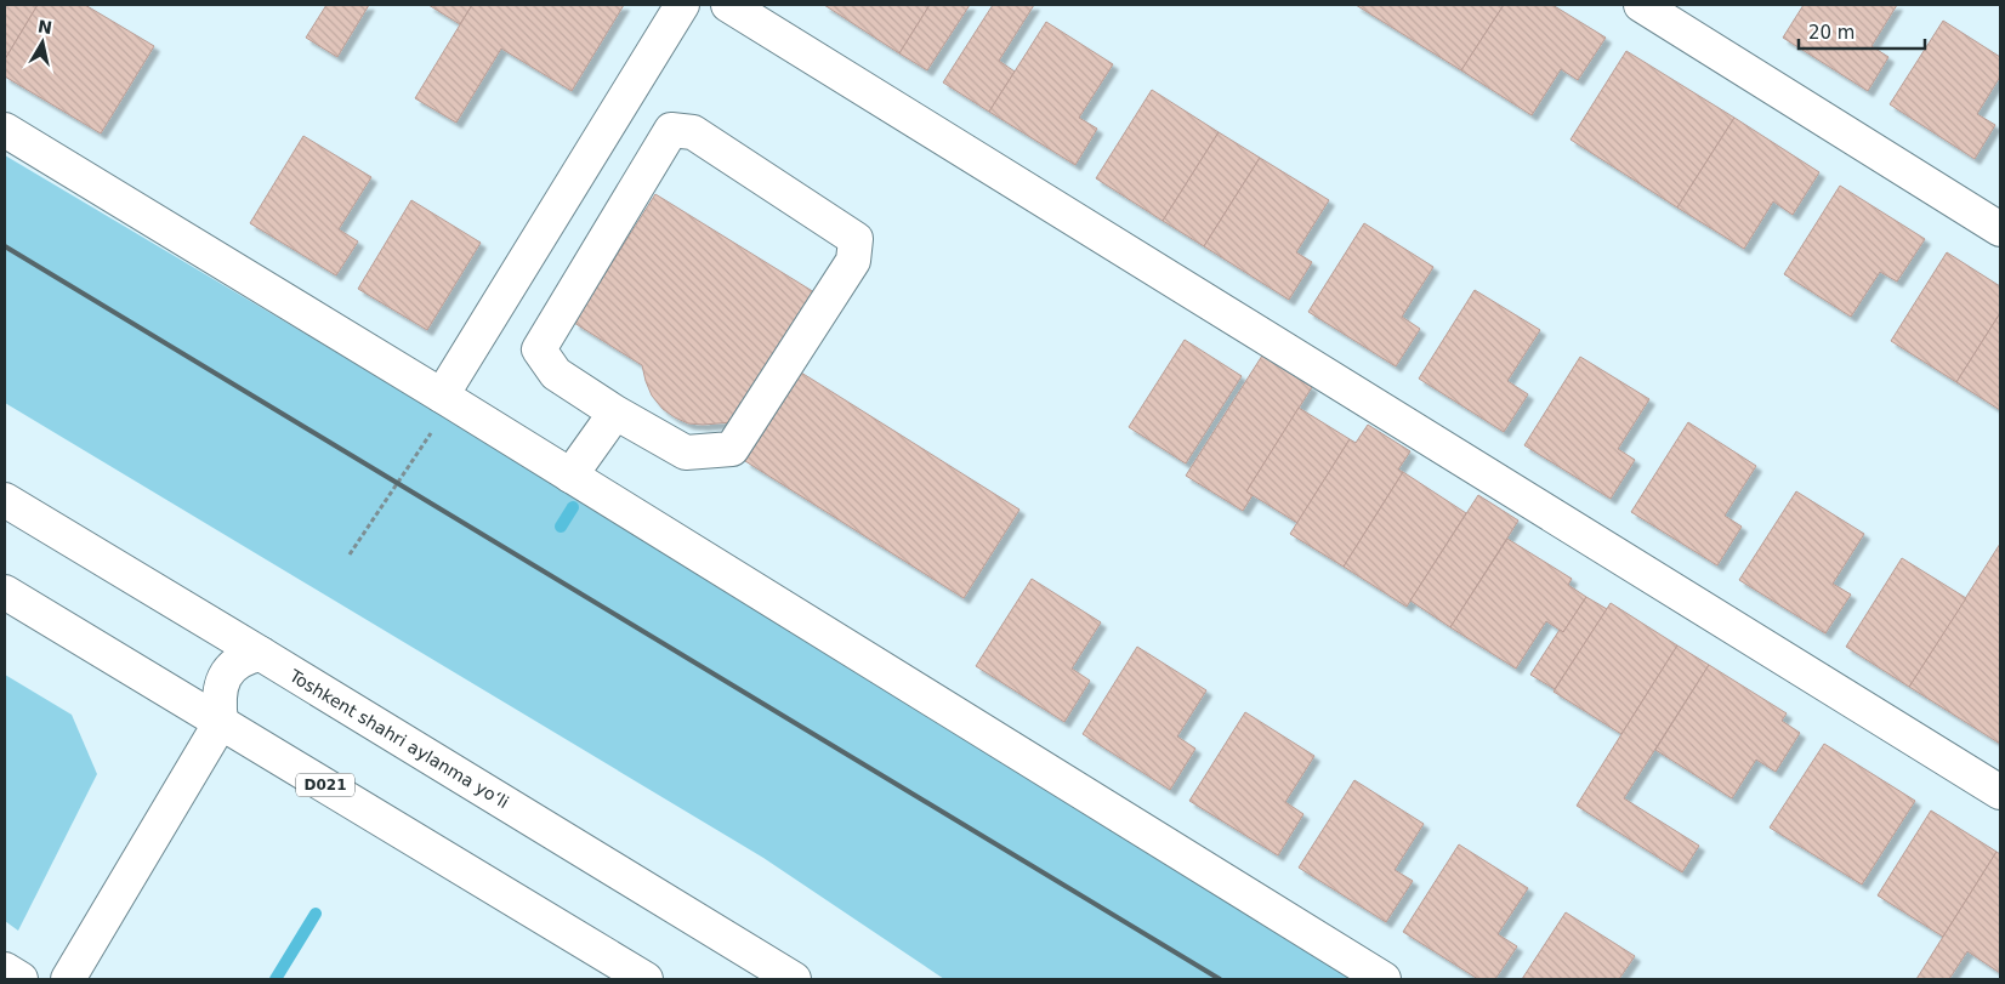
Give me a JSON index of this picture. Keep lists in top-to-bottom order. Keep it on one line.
{"streets":{"main road":["Toshkent shahri aylanma yoʻli","D021"]},"scale_bar":"20 m","north":"top"}
